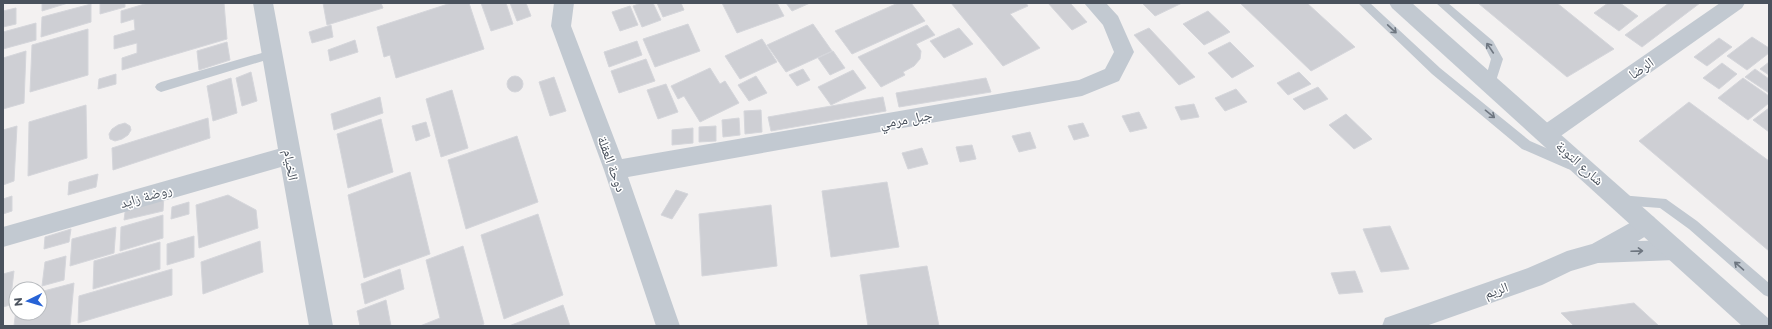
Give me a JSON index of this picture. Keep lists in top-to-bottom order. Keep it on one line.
{"streets":{"street":["الرضا","جبل مرمي","شارع التوبة","دوحة العقلة","الخيام","روضة زايد","الريم"]},"crossings":[["الرضا","شارع التوبة"],["جبل مرمي","دوحة العقلة"],["شارع التوبة","الريم"],["الخيام","روضة زايد"]],"north":"left"}
